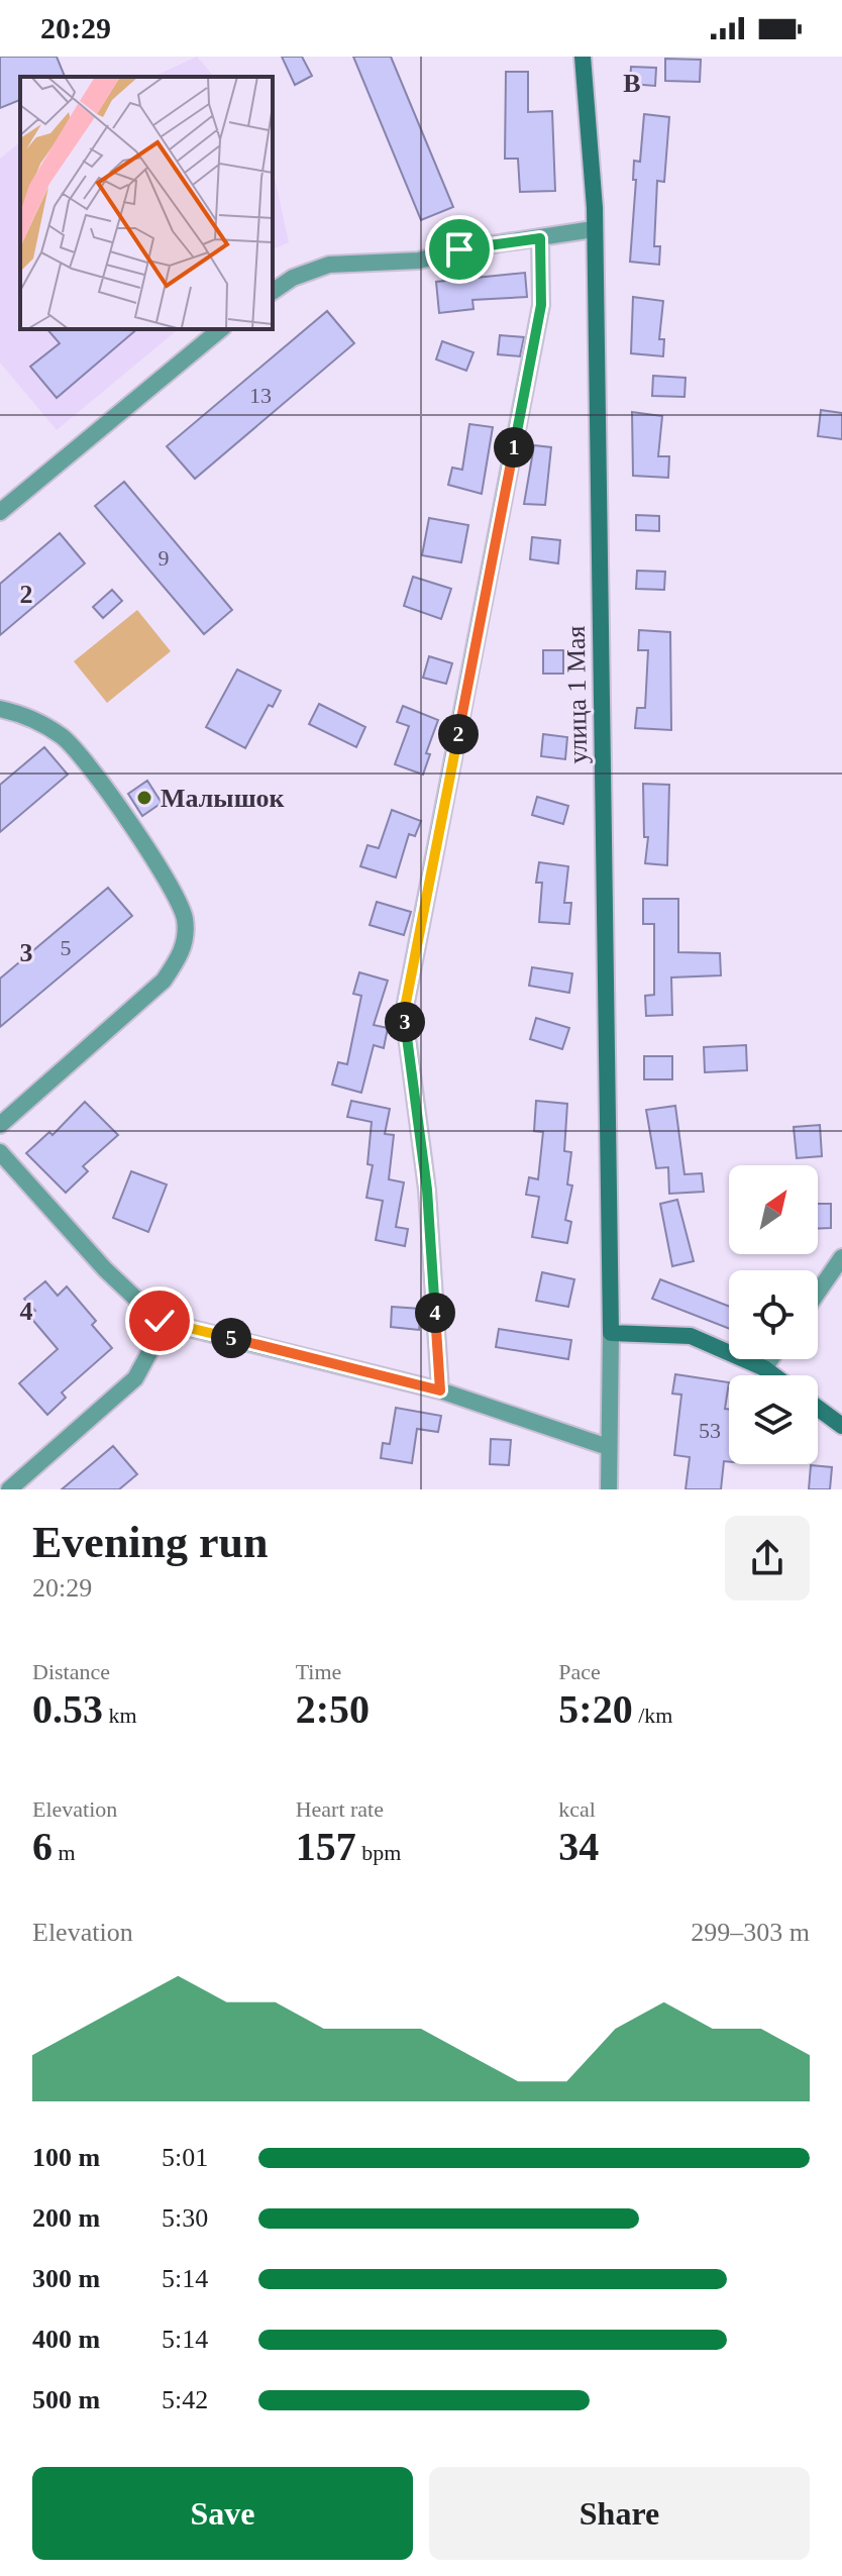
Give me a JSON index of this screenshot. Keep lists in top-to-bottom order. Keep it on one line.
{"streets":{"main road":["улица 1 Мая"]},"places":["Малышок"],"house_numbers":["13","9","5","53"],"north":"top right","page":{"status":"20:29","pins":["1","2","3","4","5"],"heading":["Evening run","20:29"],"stats":[["Distance","0.53 km"],["Time","2:50"],["Pace","5:20 /km"],["Elevation","6 m"],["Heart rate","157 bpm"],["kcal","34"]],"chart":["Elevation","299–303 m"],"list":[{"name":"100 m","note":"5:01"},{"name":"200 m","note":"5:30"},{"name":"300 m","note":"5:14"},{"name":"400 m","note":"5:14"},{"name":"500 m","note":"5:42"}],"buttons":["Save","Share"]},"grid":{"columns":["B"],"rows":["2","3","4"]}}
